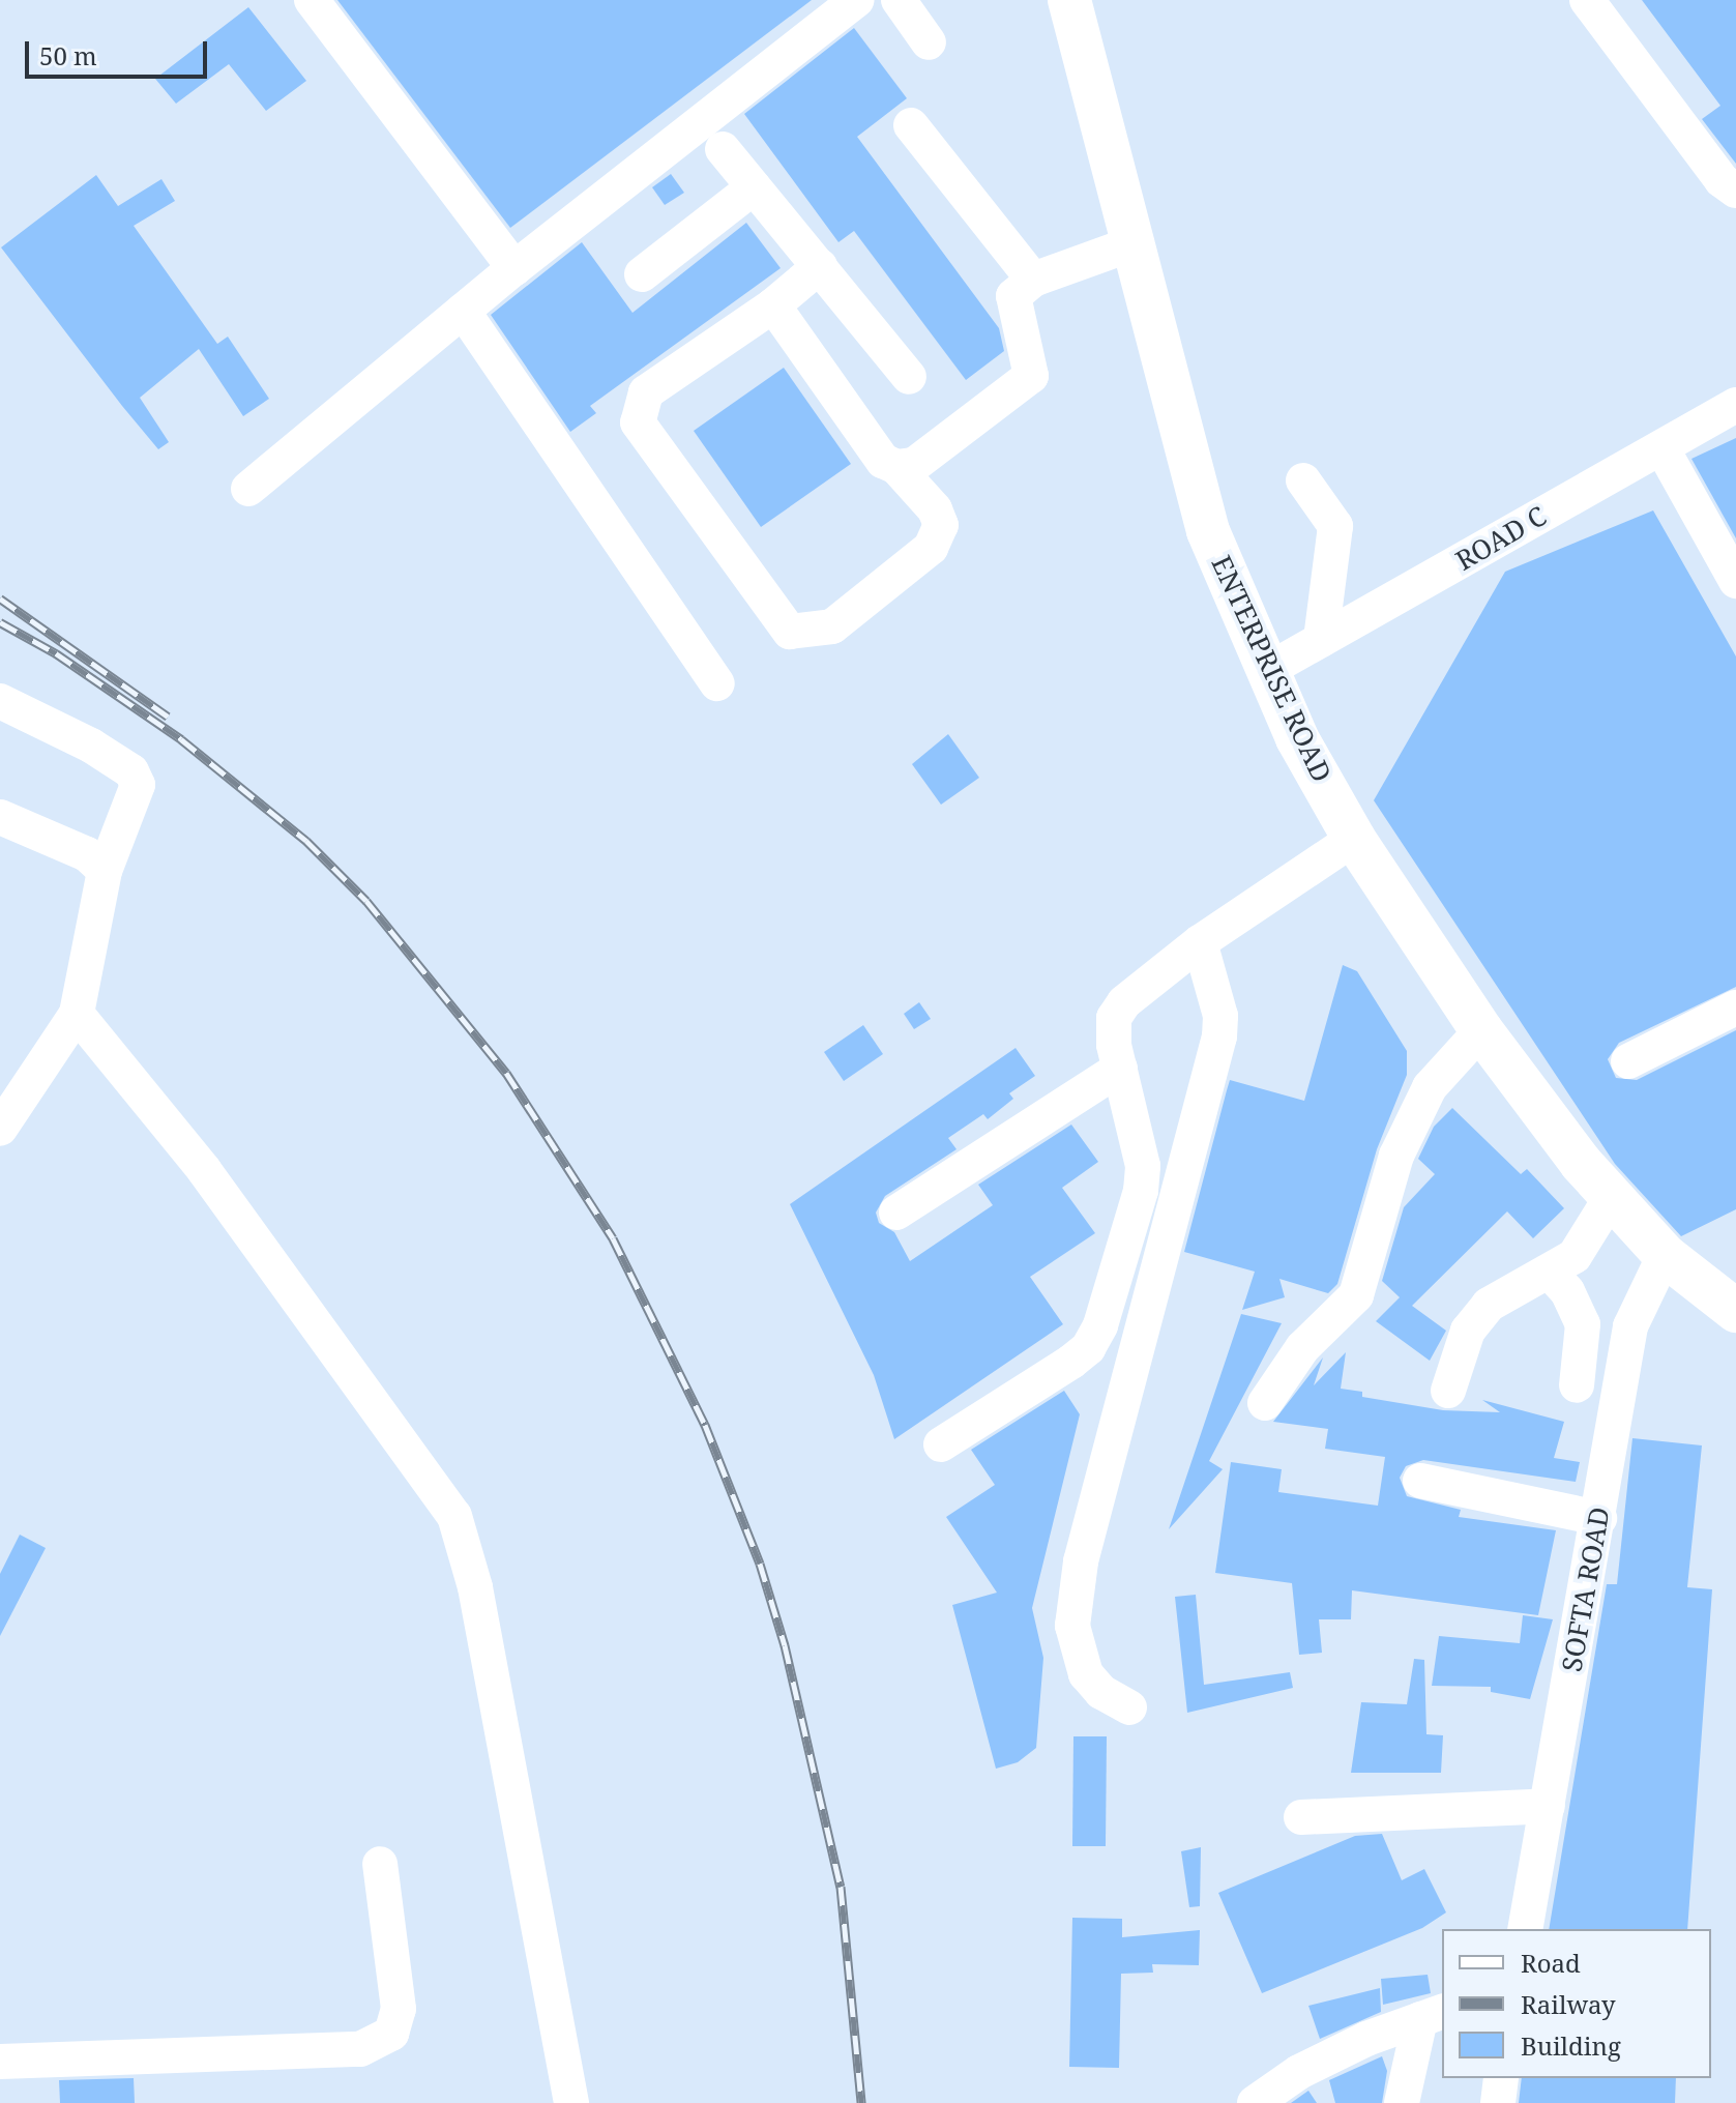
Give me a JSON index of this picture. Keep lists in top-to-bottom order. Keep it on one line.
{"streets":{"main road":["ENTERPRISE ROAD"],"street":["ROAD C","SOFTA ROAD"]},"crossings":[["ROAD C","ENTERPRISE ROAD"],["ENTERPRISE ROAD","SOFTA ROAD"]],"legend":["Road","Railway","Building"],"scale_bar":"50 m"}
